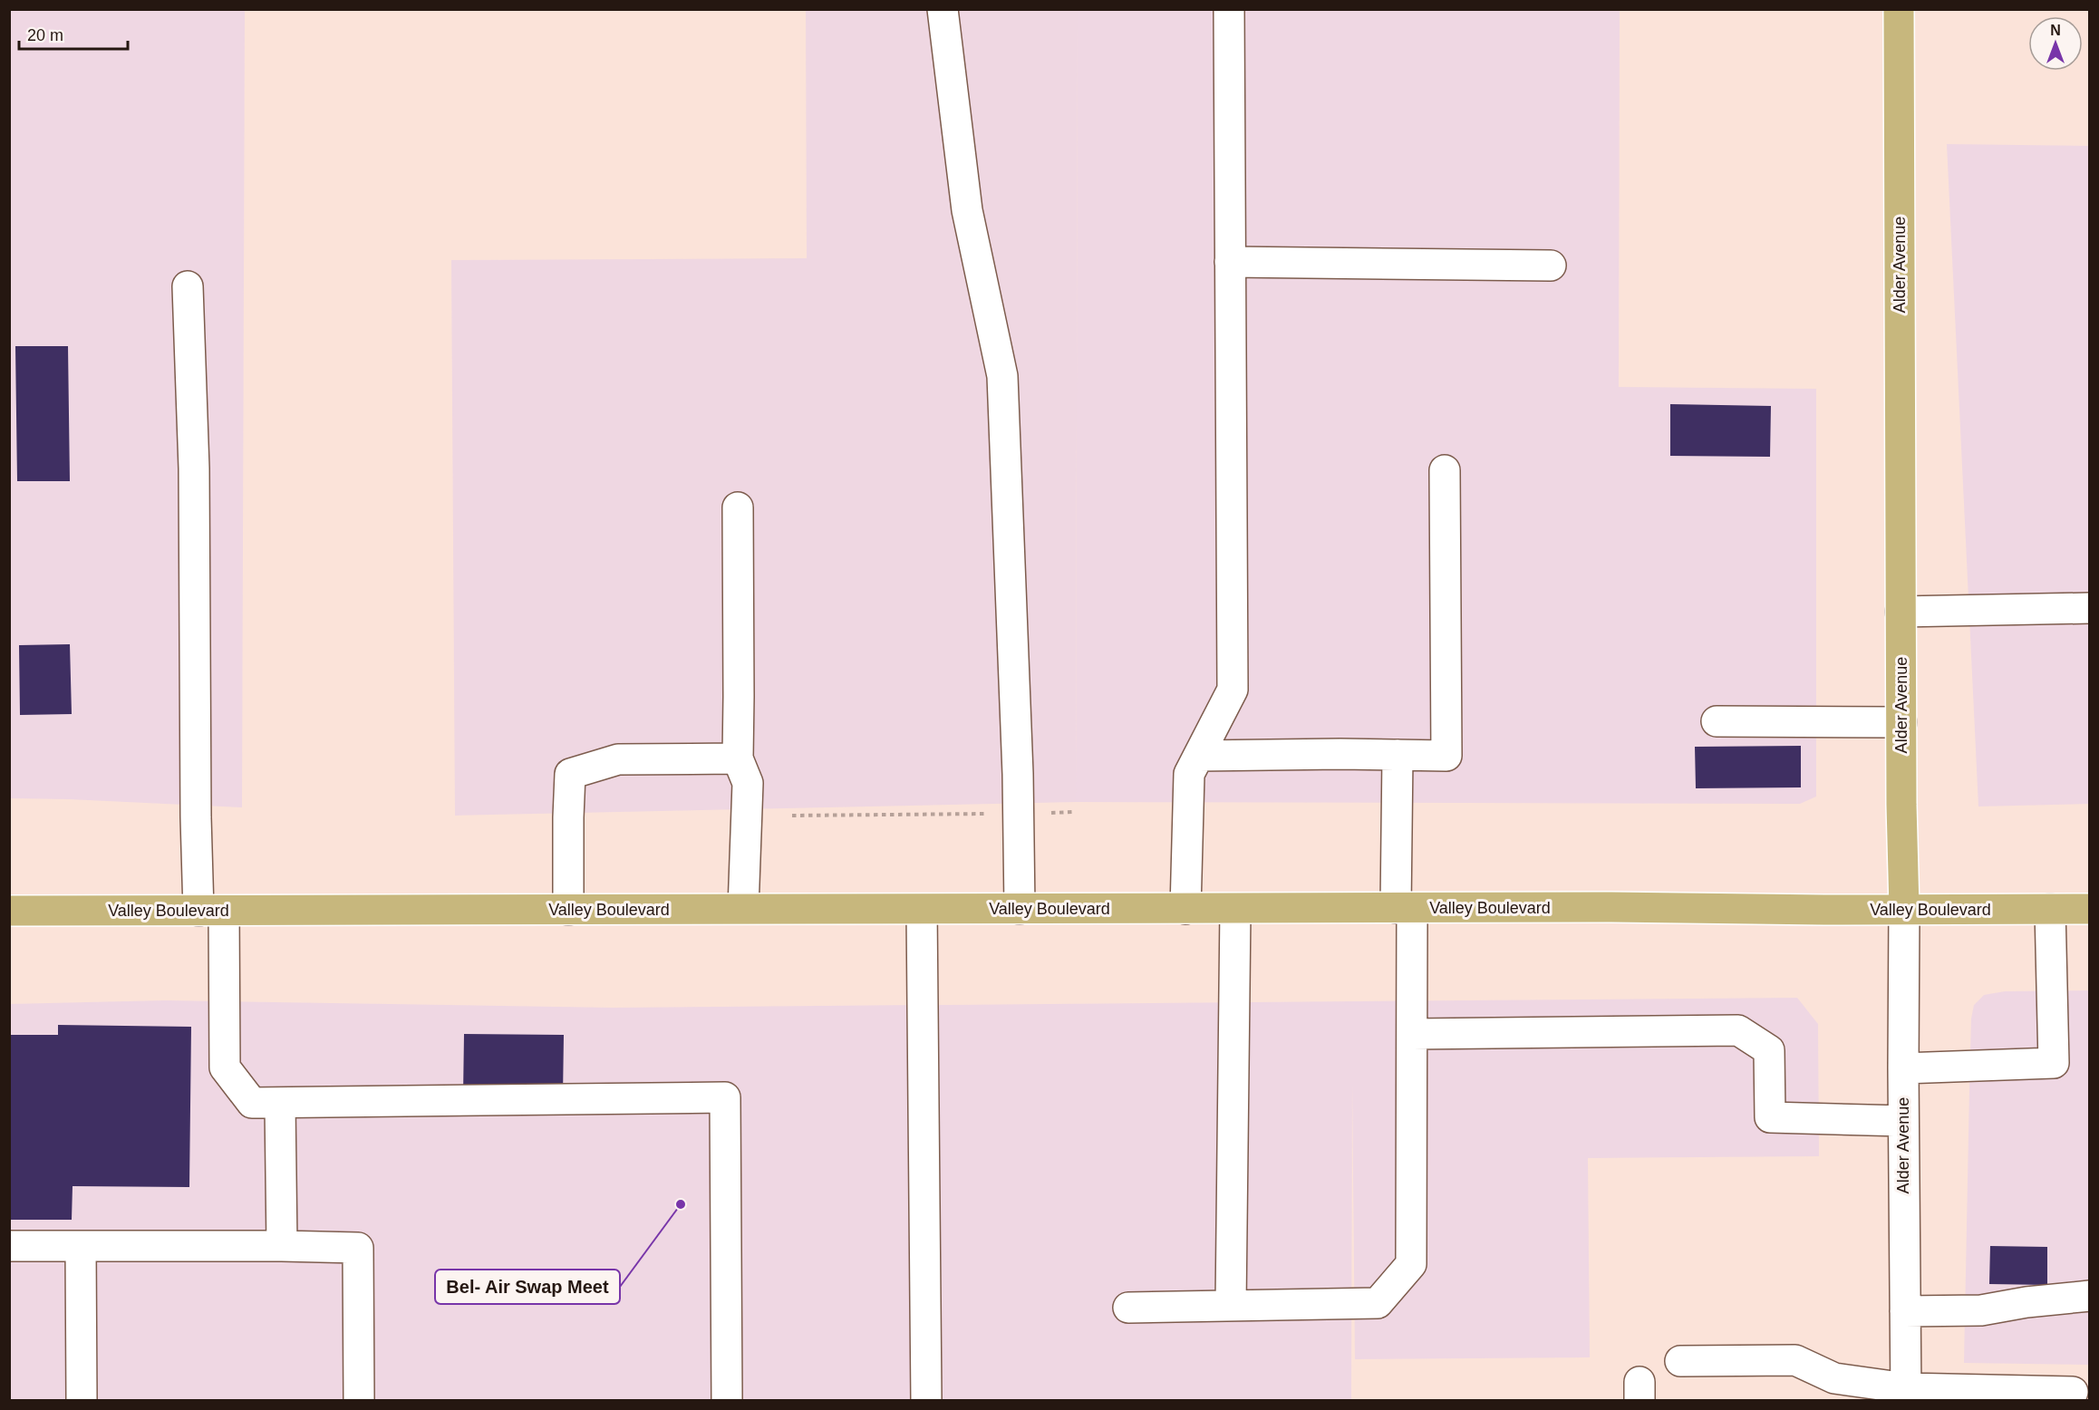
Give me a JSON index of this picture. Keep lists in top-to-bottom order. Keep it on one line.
{"streets":{"main road":["Alder Avenue","Valley Boulevard"]},"crossings":[["Alder Avenue","Valley Boulevard"]],"places":["Bel- Air Swap Meet"],"scale_bar":"20 m","north":"top"}
